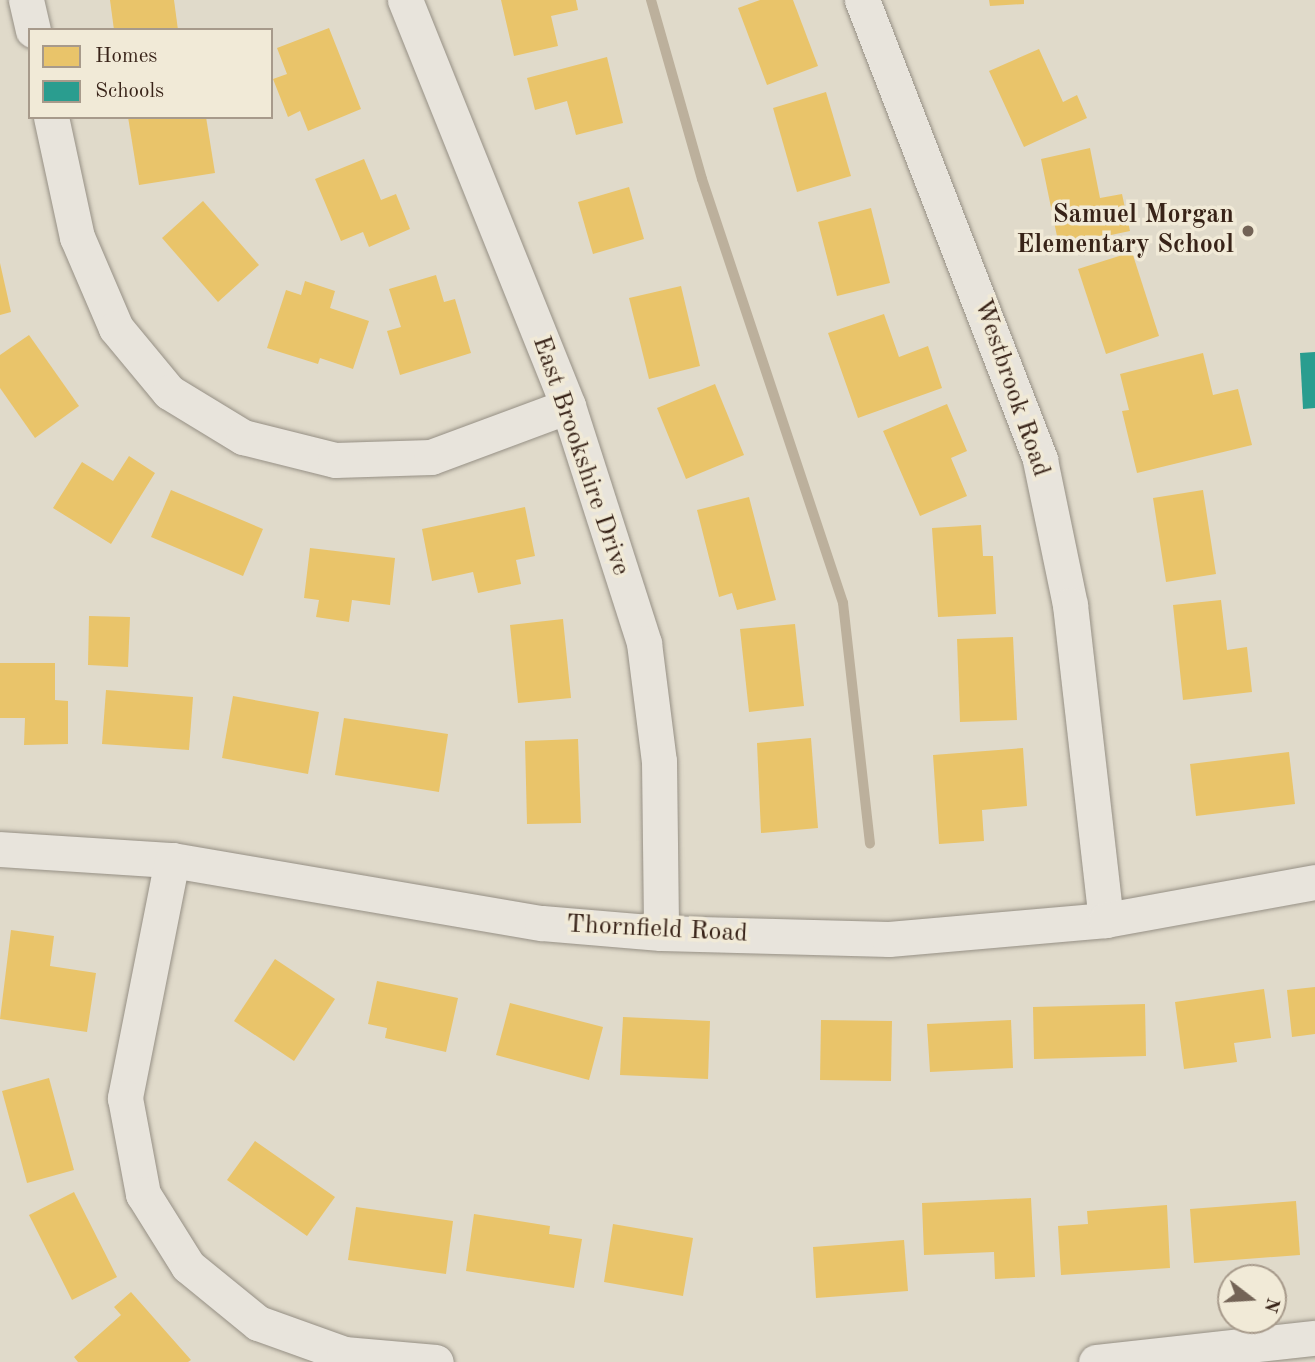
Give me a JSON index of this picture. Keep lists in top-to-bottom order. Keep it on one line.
{"streets":{"street":["Westbrook Road","East Brookshire Drive","Thornfield Road"]},"crossings":[["Westbrook Road","Thornfield Road"],["East Brookshire Drive","Thornfield Road"]],"places":["Samuel Morgan Elementary School"],"legend":["Homes","Schools"],"north":"right"}
